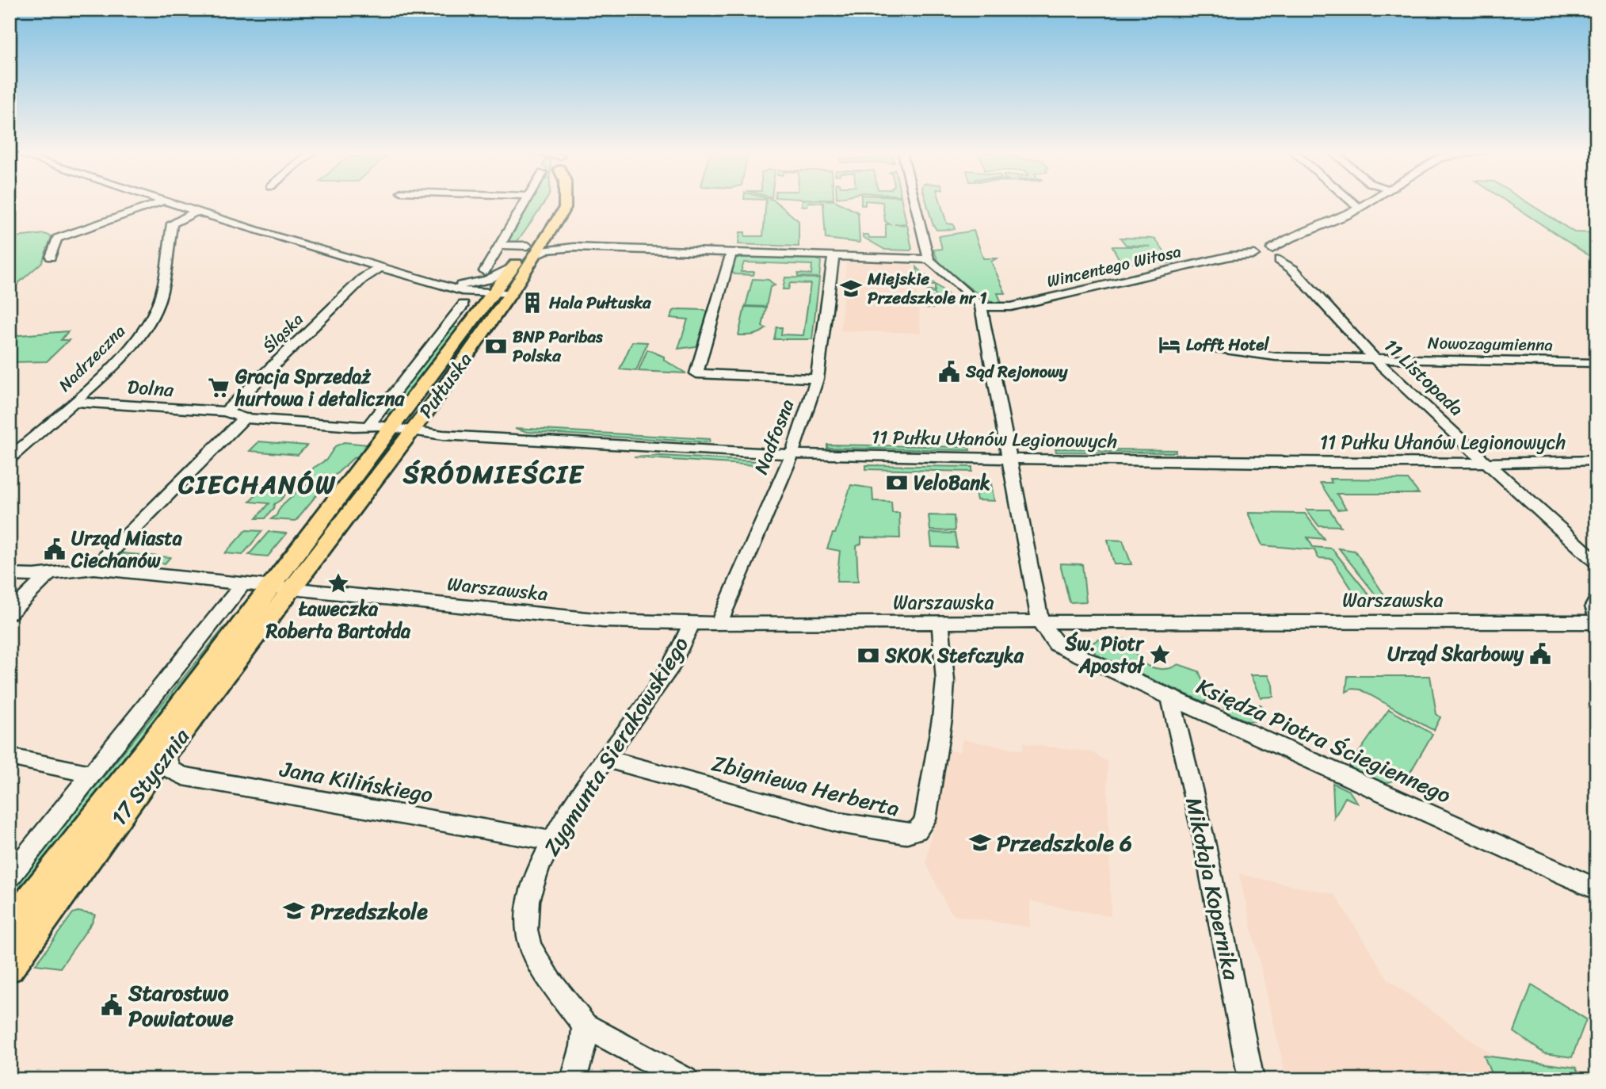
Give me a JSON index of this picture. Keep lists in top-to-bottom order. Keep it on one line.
{"streets":{"main road":["Pułtuska","17 Stycznia"],"street":["Wincentego Witosa","Śląska","Nowozagumienna","Nadrzeczna","11 Listopada","Dolna","Nadfosna","11 Pułku Ułanów Legionowych","Warszawska","Księdza Piotra Ściegiennego","Zygmunta Sierakowskiego","Jana Kilińskiego","Zbigniewa Herberta","Mikołaja Kopernika"]},"crossings":[["Śląska","Dolna"],["Nowozagumienna","11 Listopada"],["Nadrzeczna","Dolna"],["11 Listopada","11 Pułku Ułanów Legionowych"],["Pułtuska","11 Pułku Ułanów Legionowych"],["Pułtuska","Warszawska"],["Pułtuska","17 Stycznia"],["Nadfosna","11 Pułku Ułanów Legionowych"],["Nadfosna","Warszawska"],["Warszawska","Księdza Piotra Ściegiennego"],["Warszawska","Zygmunta Sierakowskiego"],["Warszawska","17 Stycznia"],["Warszawska","Zbigniewa Herberta"],["Księdza Piotra Ściegiennego","Mikołaja Kopernika"],["Zygmunta Sierakowskiego","Jana Kilińskiego"],["Zygmunta Sierakowskiego","Zbigniewa Herberta"],["17 Stycznia","Jana Kilińskiego"]],"districts":["ŚRÓDMIEŚCIE","CIECHANÓW"],"places":{"school or university":["Miejskie Przedszkole nr 1","Przedszkole 6","Przedszkole"],"building":["Hala Pułtuska"],"hotel":["Lofft Hotel"],"bank":["BNP Paribas Polska","VeloBank","SKOK Stefczyka"],"public building":["Sąd Rejonowy","Urząd Miasta Ciechanów","Urząd Skarbowy","Starostwo Powiatowe"],"supermarket":["Gracja Sprzedaż hurtowa i detaliczna"],"place":["Ławeczka Roberta Bartołda","Św. Piotr Apostoł"]}}
